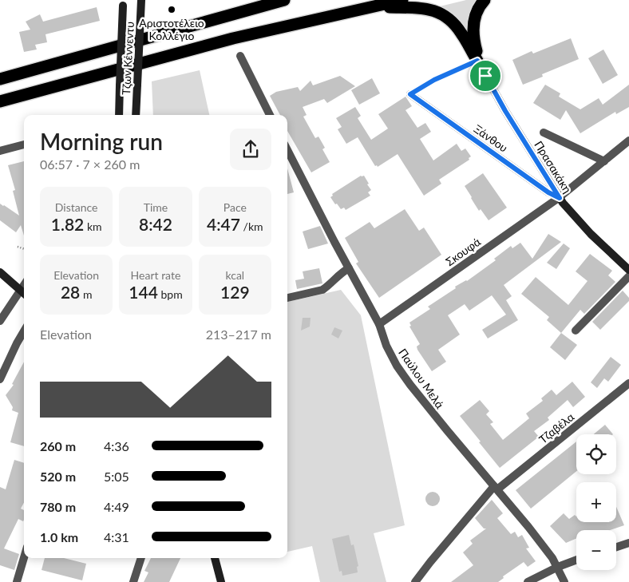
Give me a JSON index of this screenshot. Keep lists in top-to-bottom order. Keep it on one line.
{"streets":{"main road":["Τζων Κέννεντυ","Πρασακάκη"],"street":["Ξάνθου","Σκουφά","Παύλου Μελά","Τζαβέλα"]},"crossings":[["Ξάνθου","Πρασακάκη"],["Ξάνθου","Σκουφά"],["Πρασακάκη","Σκουφά"],["Σκουφά","Παύλου Μελά"],["Παύλου Μελά","Τζαβέλα"]],"places":["Αριστοτέλειο Κολλέγιο"],"page":{"heading":["Morning run","06:57 · 7 × 260 m"],"stats":[["Distance","1.82 km"],["Time","8:42"],["Pace","4:47 /km"],["Elevation","28 m"],["Heart rate","144 bpm"],["kcal","129"]],"chart":["Elevation","213–217 m"],"list":[{"name":"260 m","note":"4:36"},{"name":"520 m","note":"5:05"},{"name":"780 m","note":"4:49"},{"name":"1.0 km","note":"4:31"}],"map_buttons":["+","−"]}}
